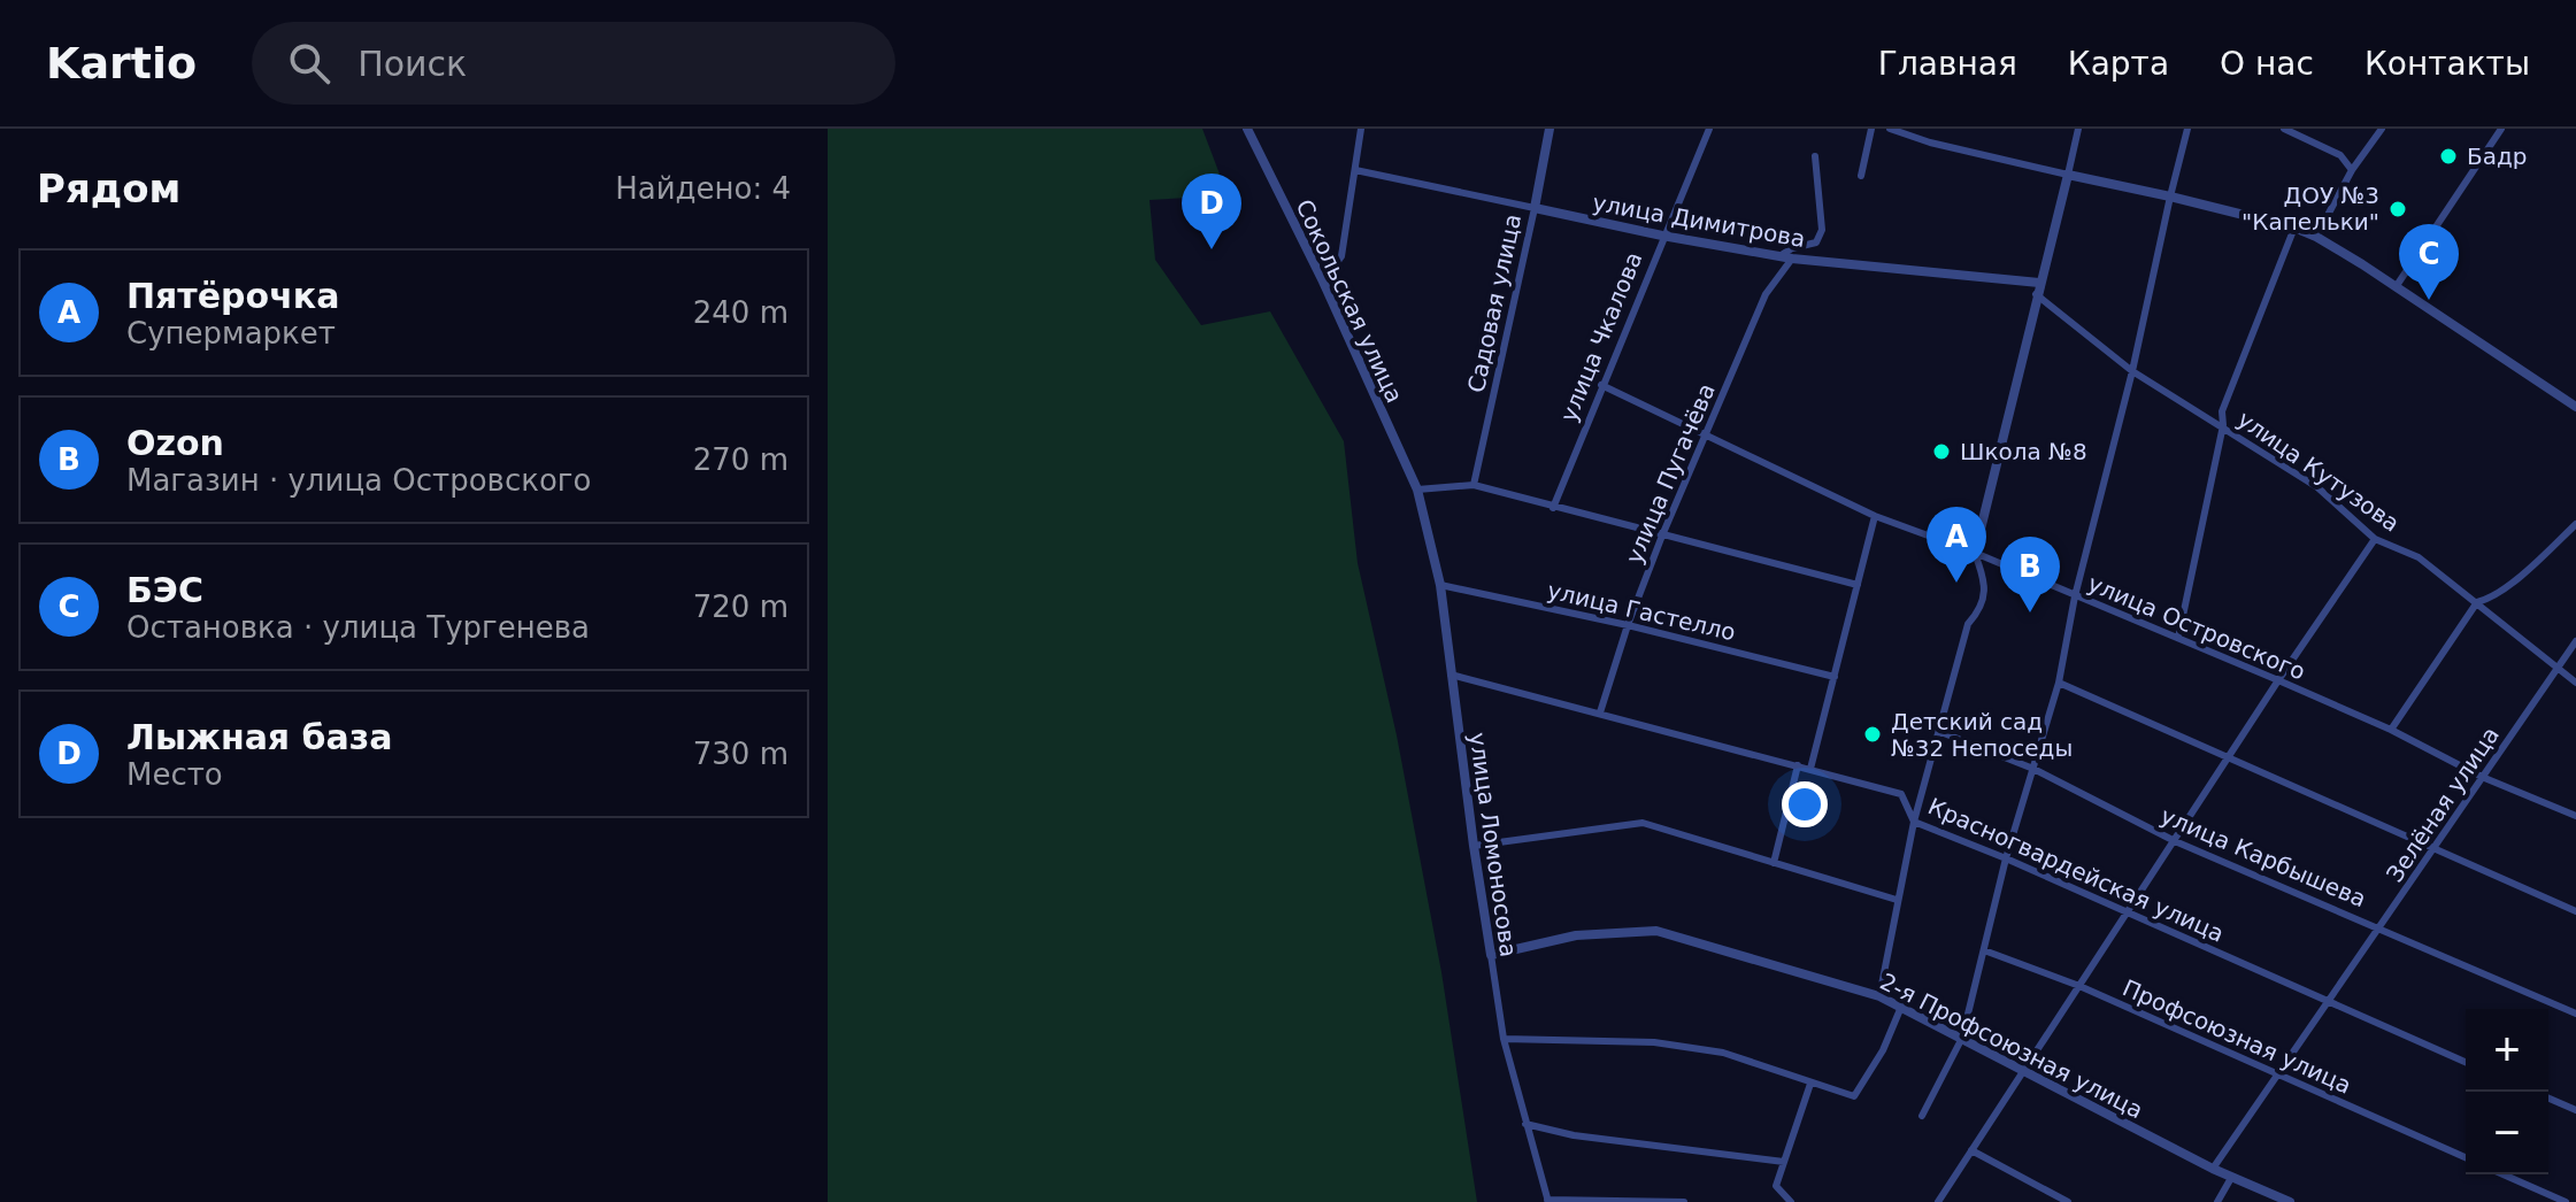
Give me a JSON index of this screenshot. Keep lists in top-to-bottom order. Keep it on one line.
{"streets":{"street":["улица Димитрова","Сокольская улица","Садовая улица","улица Чкалова","улица Кутузова","улица Пугачёва","улица Гастелло","улица Островского","Зелёная улица","улица Ломоносова","улица Карбышева","Красногвардейская улица","Профсоюзная улица","2-я Профсоюзная улица"]},"crossings":[["улица Димитрова","Садовая улица"],["улица Димитрова","улица Чкалова"],["улица Димитрова","улица Пугачёва"],["Сокольская улица","улица Ломоносова"],["улица Чкалова","улица Островского"],["улица Кутузова","Зелёная улица"],["улица Пугачёва","улица Гастелло"],["улица Пугачёва","улица Островского"],["улица Пугачёва","Красногвардейская улица"],["улица Гастелло","улица Ломоносова"],["улица Островского","Зелёная улица"],["Зелёная улица","улица Карбышева"],["Зелёная улица","Красногвардейская улица"],["Зелёная улица","Профсоюзная улица"],["Зелёная улица","2-я Профсоюзная улица"],["улица Ломоносова","Красногвардейская улица"],["улица Ломоносова","2-я Профсоюзная улица"]],"places":["Бадр","ДОУ №3 \"Капельки\"","Школа №8","Детский сад №32 Непоседы"],"page":{"header":"Kartio","search":"Поиск","nav":["Главная","Карта","О нас","Контакты"],"heading":["Рядом","Найдено: 4"],"pins":["D","C","A","B"],"list":[{"mark":"A","name":"Пятёрочка","note":"Супермаркет","value":"240 m"},{"mark":"B","name":"Ozon","note":"Магазин · улица Островского","value":"270 m"},{"mark":"C","name":"БЭС","note":"Остановка · улица Тургенева","value":"720 m"},{"mark":"D","name":"Лыжная база","note":"Место","value":"730 m"}],"map_buttons":["+","−"]}}
